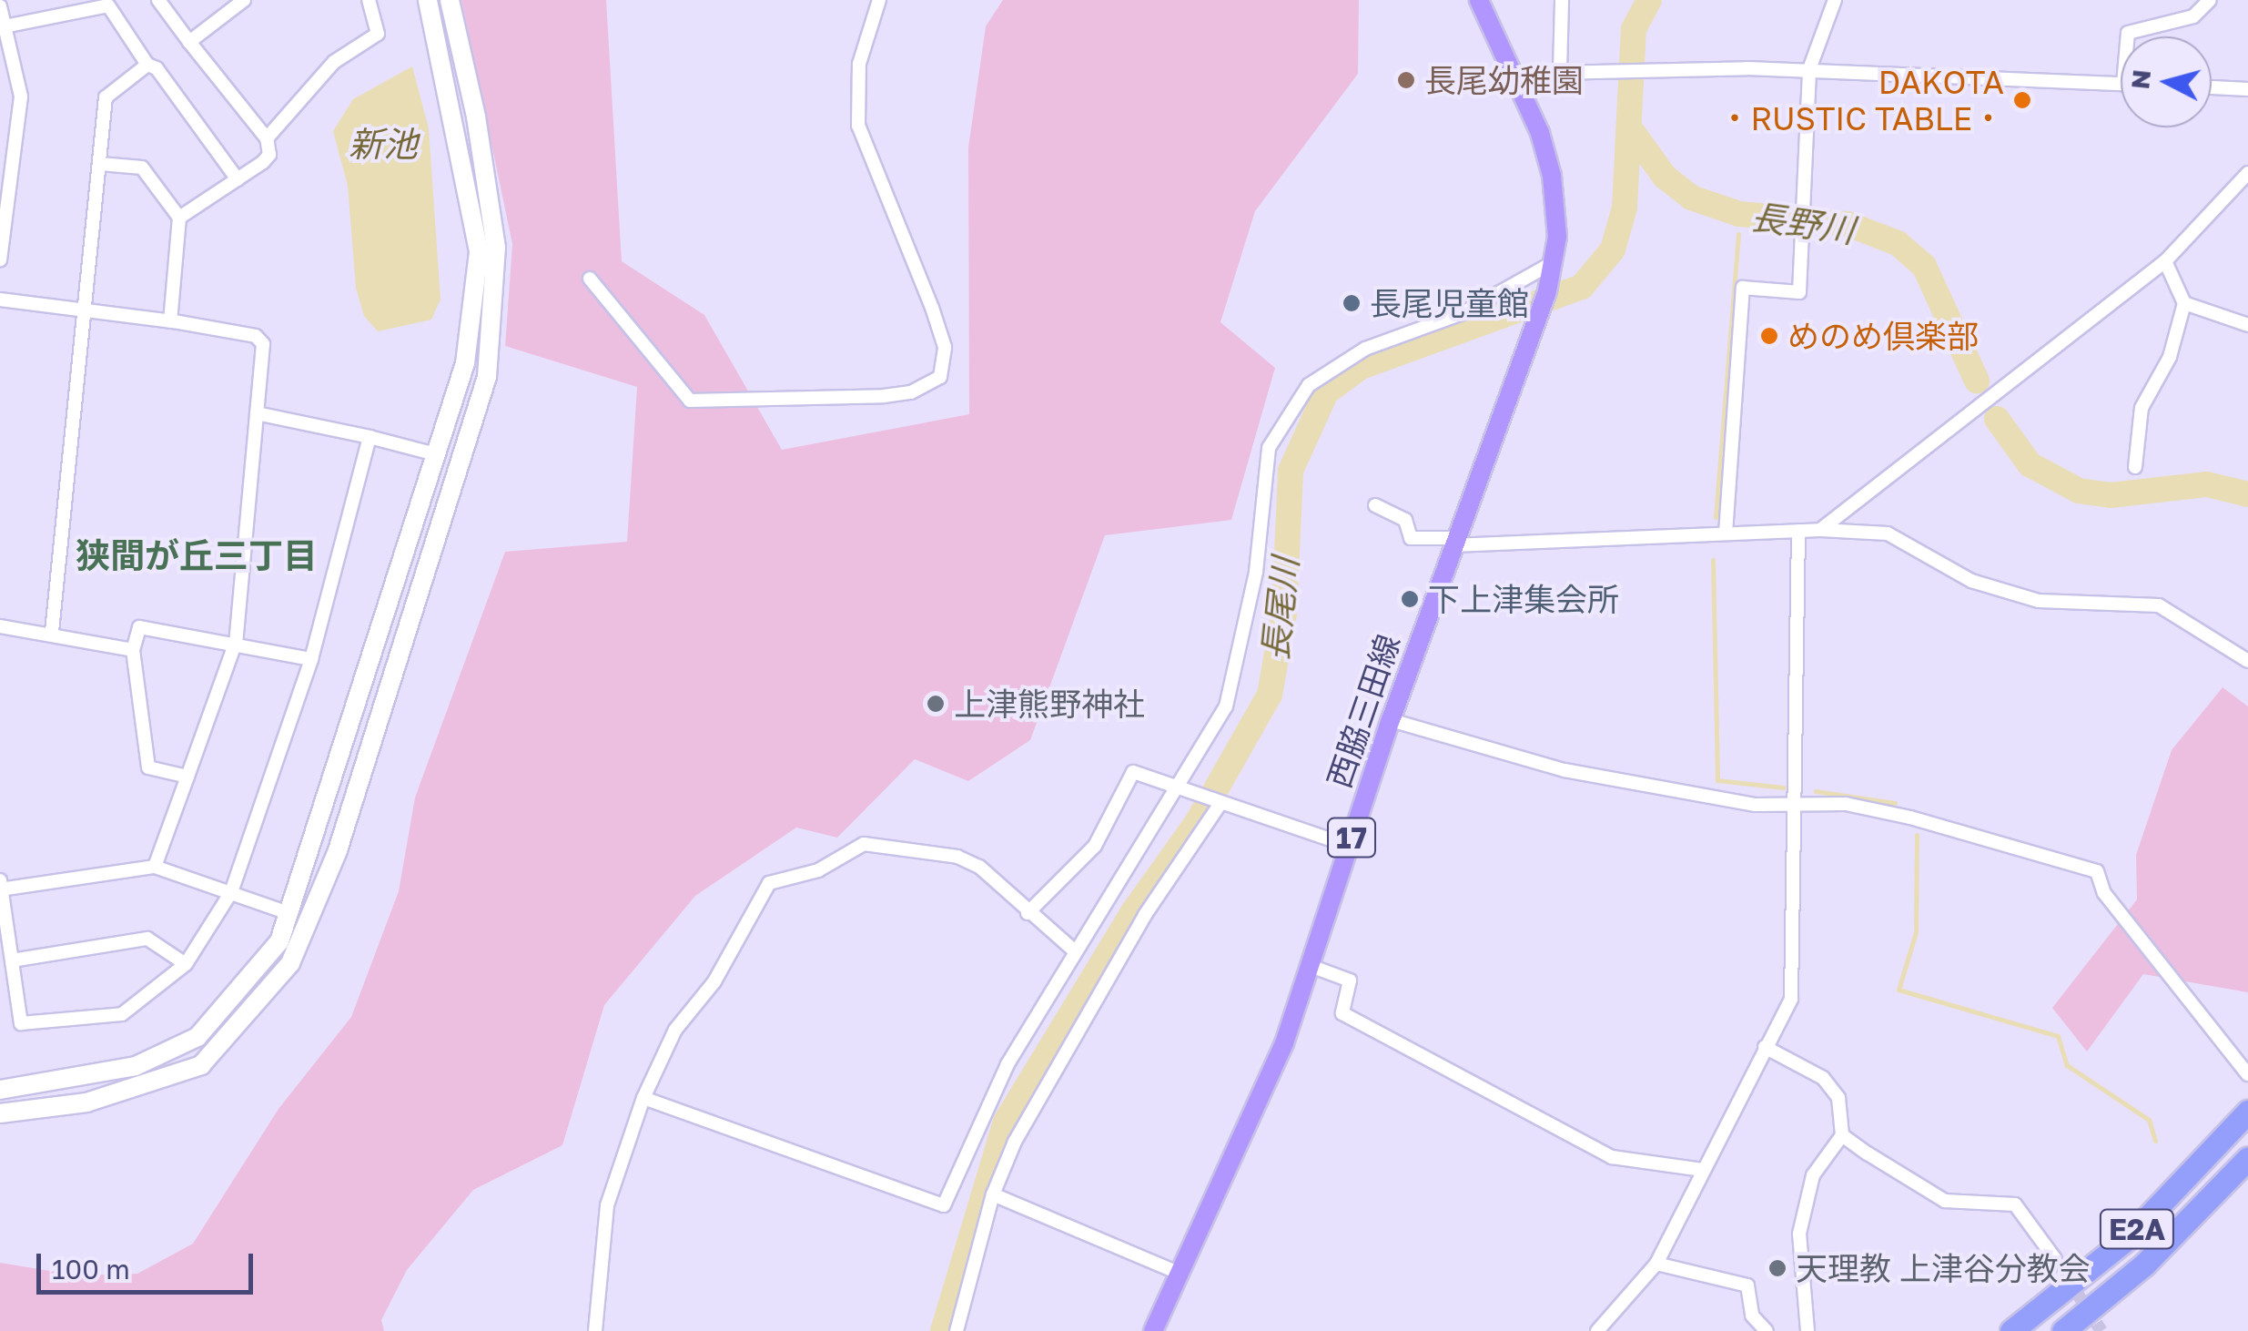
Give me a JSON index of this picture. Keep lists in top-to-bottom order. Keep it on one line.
{"streets":{"highway":["E2A"],"main road":["西脇三田線","17"]},"districts":["狭間が丘三丁目"],"water":["新池","長野川","長尾川"],"places":["長尾幼稚園","DAKOTA ・RUSTIC TABLE・","長尾児童館","めのめ倶楽部","下上津集会所","上津熊野神社","天理教 上津谷分教会"],"scale_bar":"100 m","north":"left"}
